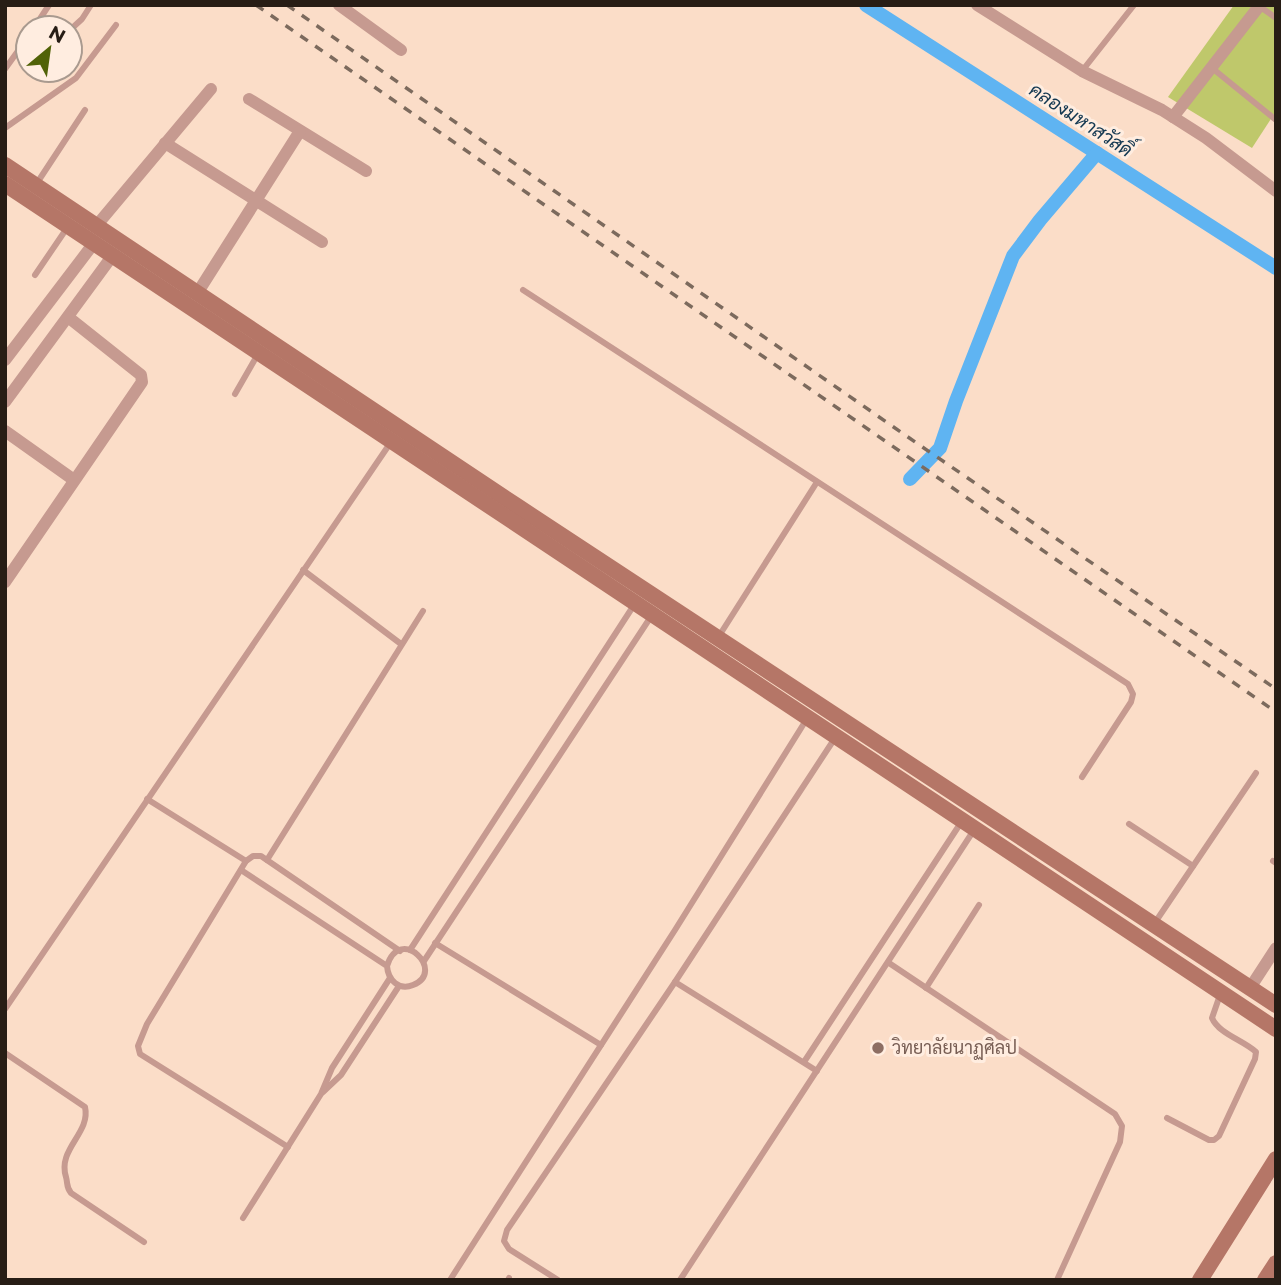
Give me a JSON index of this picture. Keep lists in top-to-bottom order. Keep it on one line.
{"water":["คลองมหาสวัสดิ์"],"places":["วิทยาลัยนาฏศิลป"],"north":"top right"}
